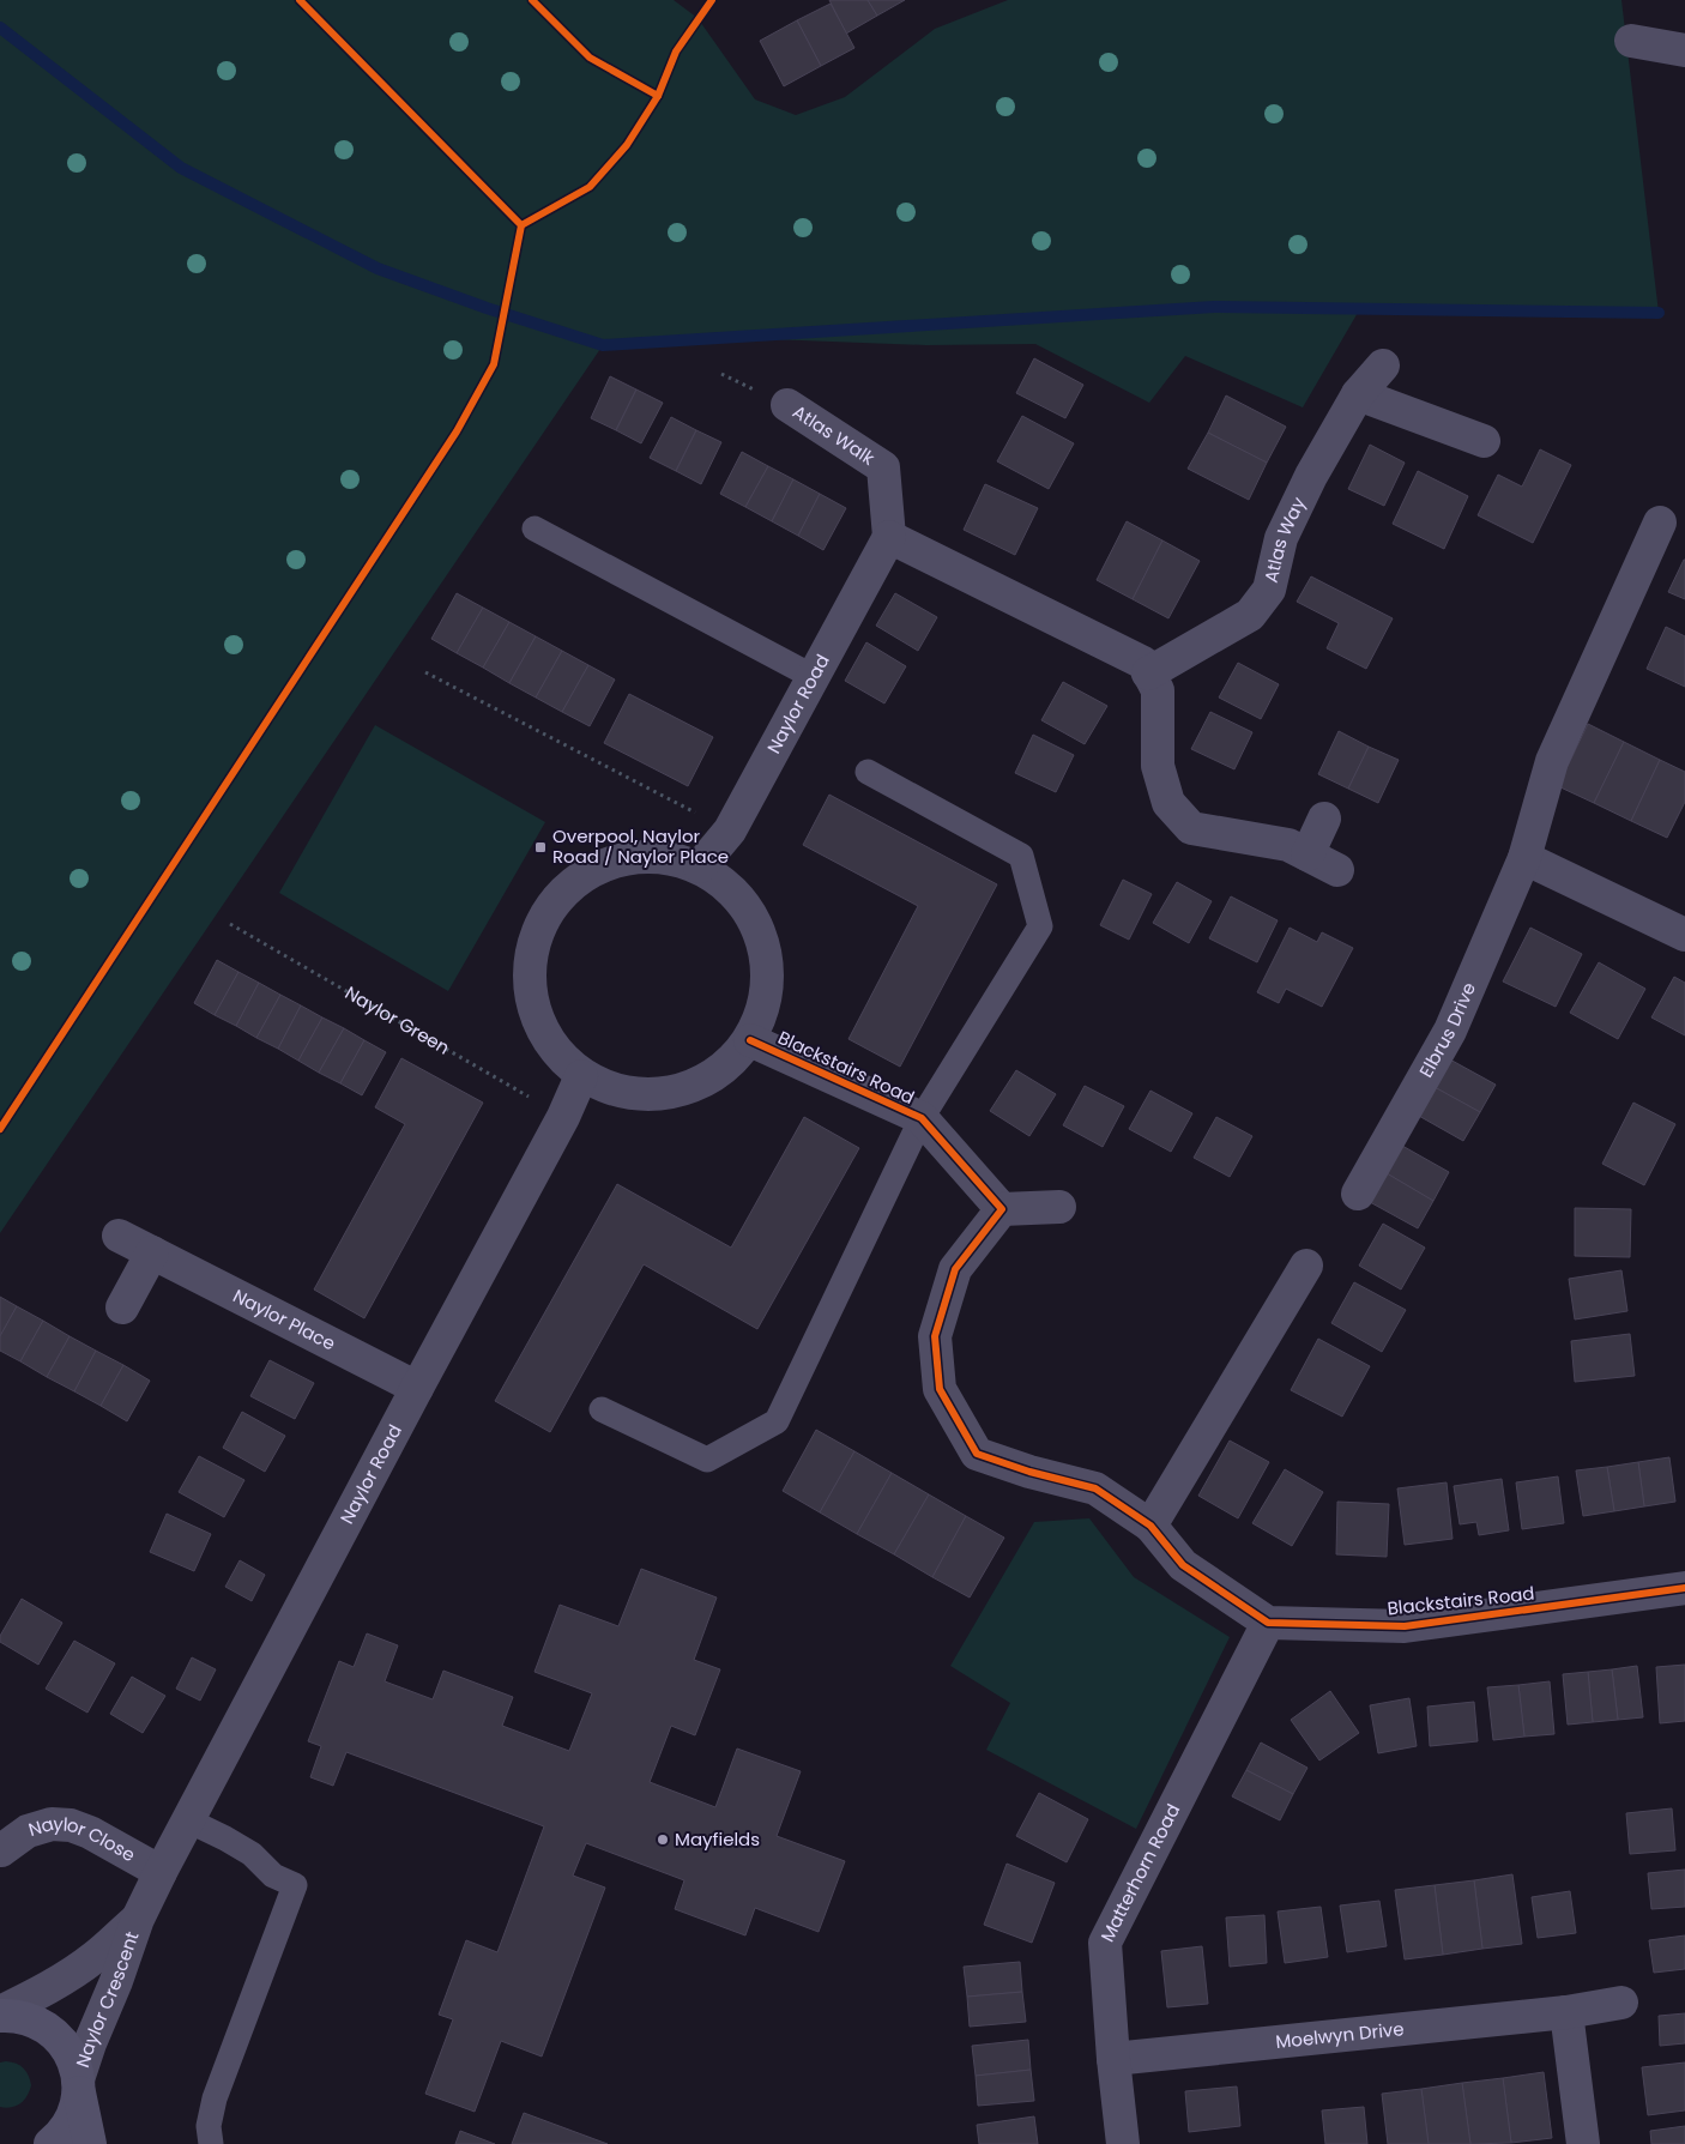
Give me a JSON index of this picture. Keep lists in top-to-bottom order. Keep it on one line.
{"streets":{"street":["Atlas Walk","Atlas Way","Naylor Road","Elbrus Drive","Blackstairs Road","Naylor Place","Naylor Close","Matterhorn Road","Naylor Crescent","Moelwyn Drive"],"path":["Naylor Green"]},"crossings":[["Atlas Walk","Naylor Road"],["Naylor Road","Naylor Green"],["Naylor Road","Naylor Place"],["Naylor Road","Naylor Close"],["Naylor Road","Naylor Crescent"],["Blackstairs Road","Matterhorn Road"],["Naylor Close","Naylor Crescent"],["Matterhorn Road","Moelwyn Drive"]],"places":{"transit":["Overpool, Naylor Road / Naylor Place"],"other":["Mayfields"]}}
